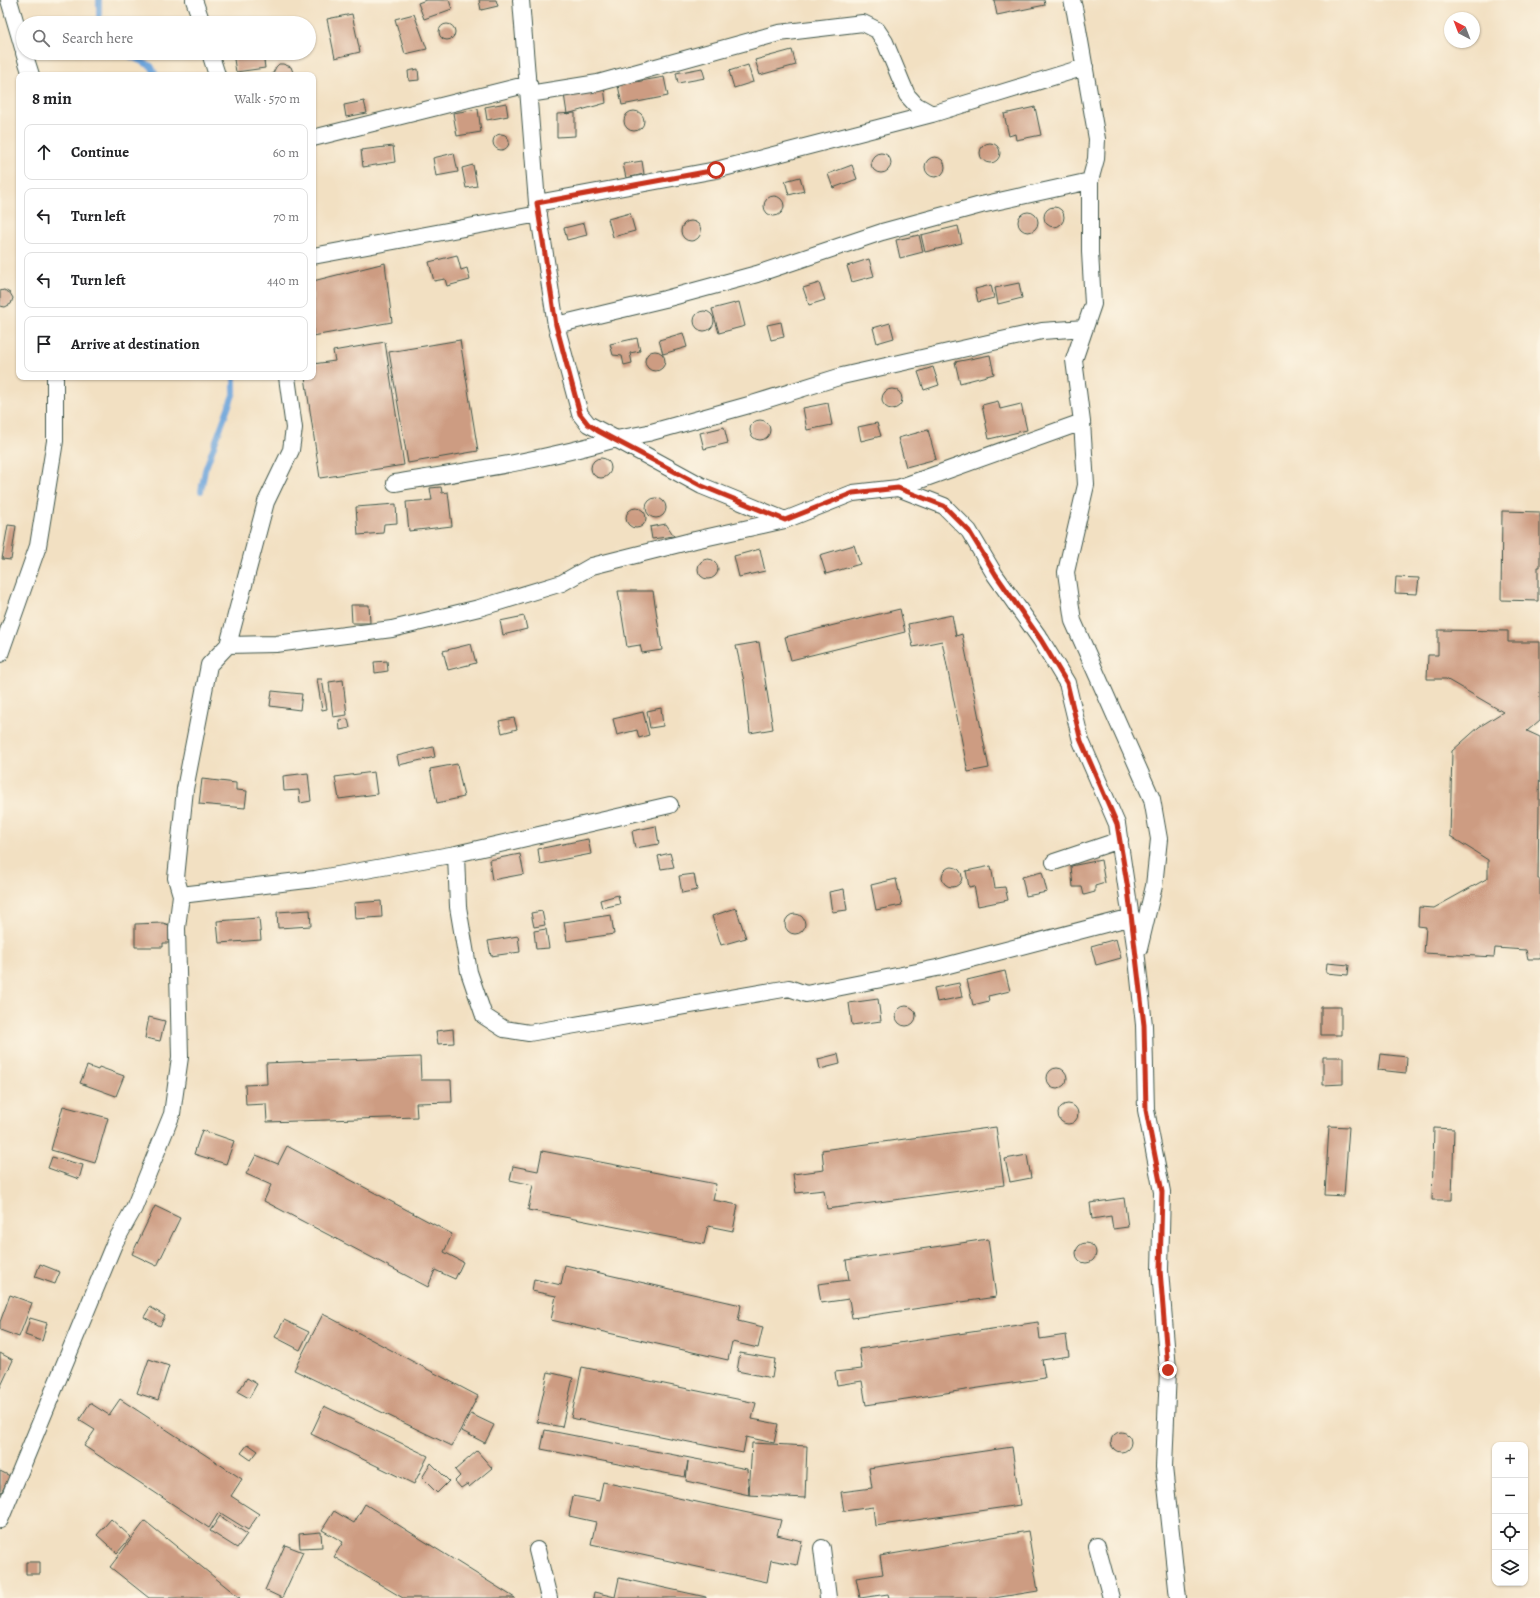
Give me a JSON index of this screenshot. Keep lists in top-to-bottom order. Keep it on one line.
{"north":"top left","page":{"search":"Search here","heading":["8 min","Walk · 570 m"],"list":[["Continue","60 m"],["Turn left","70 m"],["Turn left","440 m"],"Arrive at destination"],"map_buttons":["+","−"]}}
